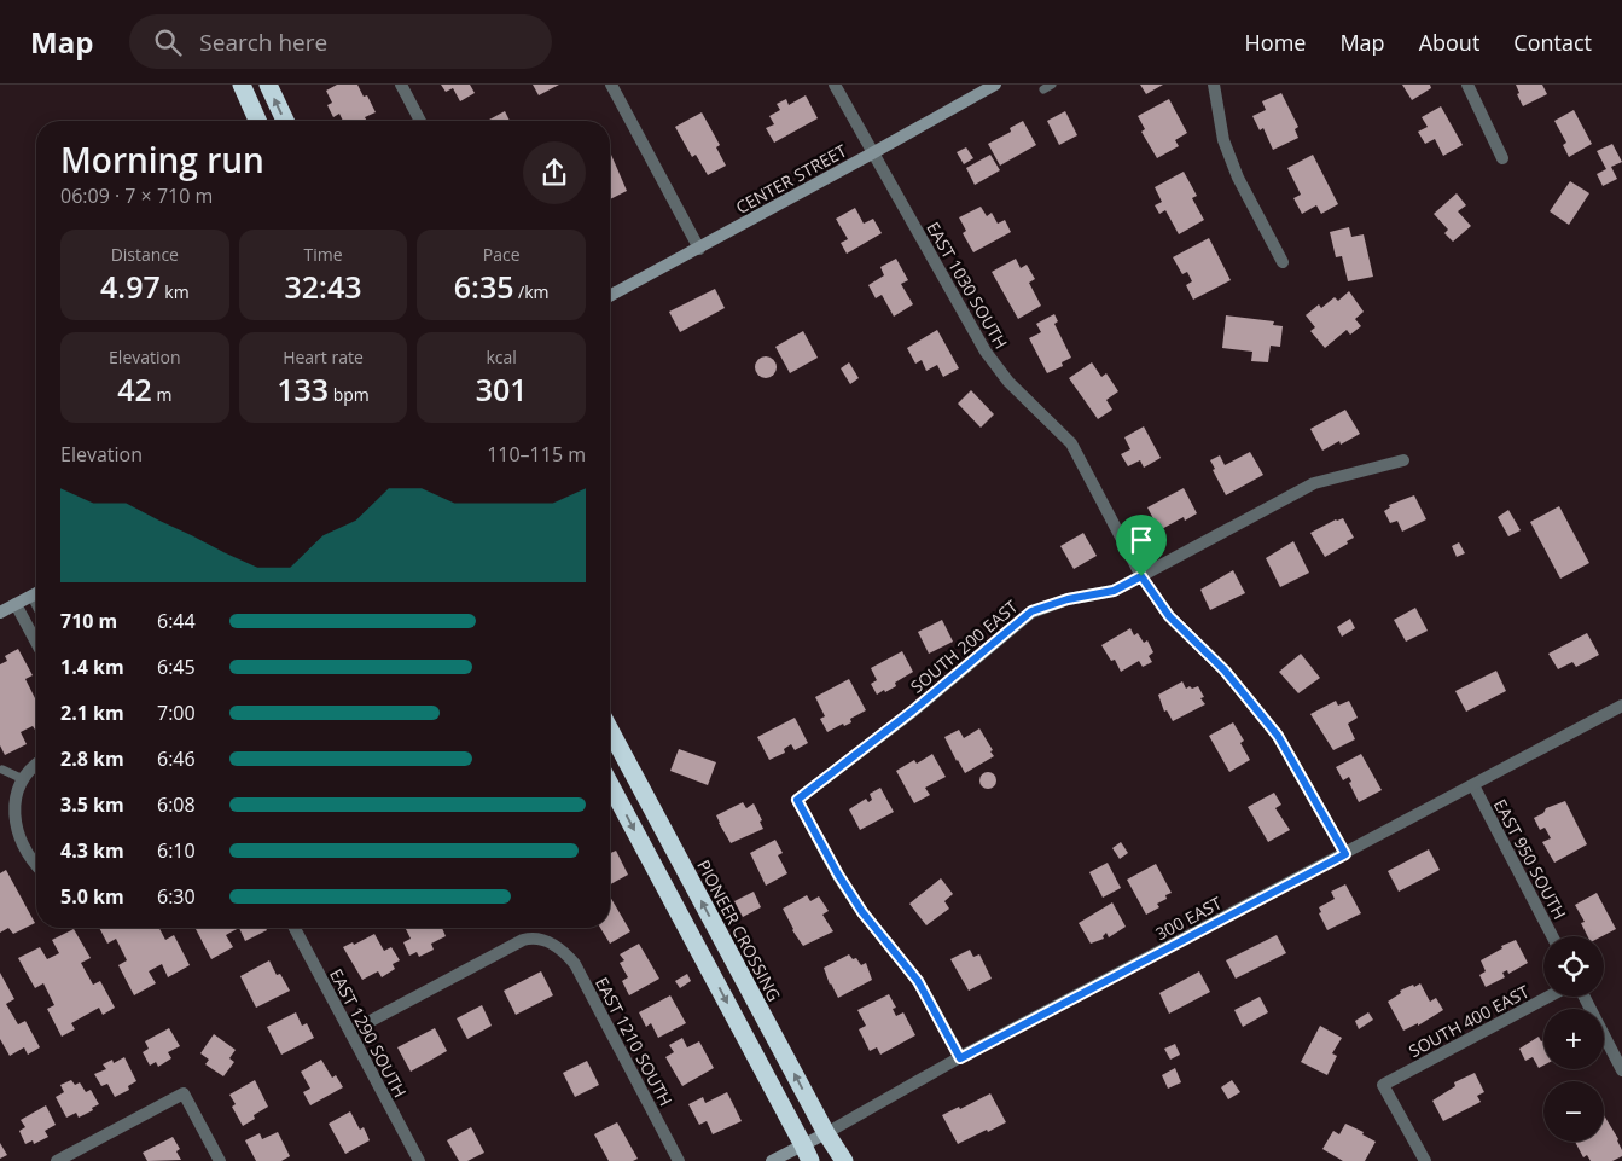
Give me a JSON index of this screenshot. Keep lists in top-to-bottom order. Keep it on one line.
{"streets":{"highway":["PIONEER CROSSING"],"street":["CENTER STREET","EAST 1030 SOUTH","SOUTH 200 EAST","EAST 950 SOUTH","300 EAST","SOUTH 400 EAST","EAST 1290 SOUTH","EAST 1210 SOUTH"]},"crossings":[["CENTER STREET","EAST 1030 SOUTH"],["EAST 1030 SOUTH","SOUTH 200 EAST"],["EAST 1030 SOUTH","300 EAST"],["SOUTH 200 EAST","300 EAST"],["EAST 950 SOUTH","300 EAST"],["300 EAST","PIONEER CROSSING"],["EAST 1290 SOUTH","EAST 1210 SOUTH"]],"page":{"header":"Map","search":"Search here","nav":["Home","Map","About","Contact"],"heading":["Morning run","06:09 · 7 × 710 m"],"stats":[["Distance","4.97 km"],["Time","32:43"],["Pace","6:35 /km"],["Elevation","42 m"],["Heart rate","133 bpm"],["kcal","301"]],"chart":["Elevation","110–115 m"],"list":[{"name":"710 m","note":"6:44"},{"name":"1.4 km","note":"6:45"},{"name":"2.1 km","note":"7:00"},{"name":"2.8 km","note":"6:46"},{"name":"3.5 km","note":"6:08"},{"name":"4.3 km","note":"6:10"},{"name":"5.0 km","note":"6:30"}],"map_buttons":["+","−"]}}
